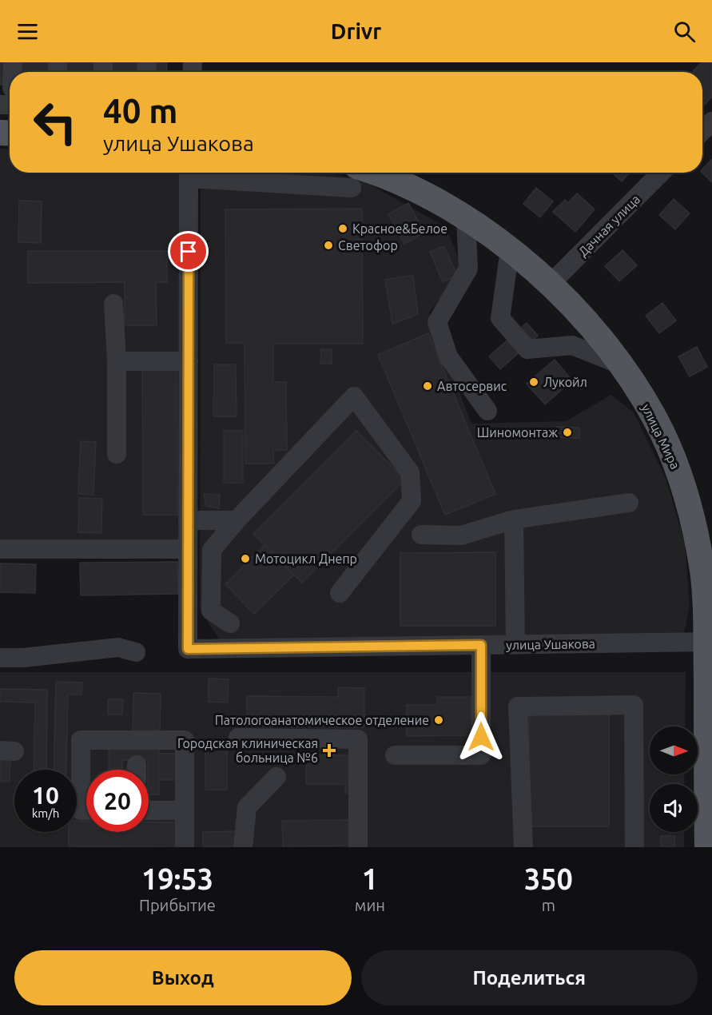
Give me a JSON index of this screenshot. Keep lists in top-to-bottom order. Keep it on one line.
{"streets":{"main road":["улица Мира"],"street":["Дачная улица","улица Ушакова"]},"crossings":[["Дачная улица","улица Мира"],["улица Мира","улица Ушакова"]],"places":{"other":["Красное&Белое","Светофор","Лукойл","Автосервис","Шиномонтаж","Мотоцикл Днепр","Патологоанатомическое отделение"],"health":["Городская клиническая больница №6"]},"north":"right","page":{"header":"Drivr","turn":["40 m","улица Ушакова"],"speed":"10 km/h","limit":"20","eta":["19:53","Прибытие","1","мин","350","m"],"buttons":["Выход","Поделиться"]}}
